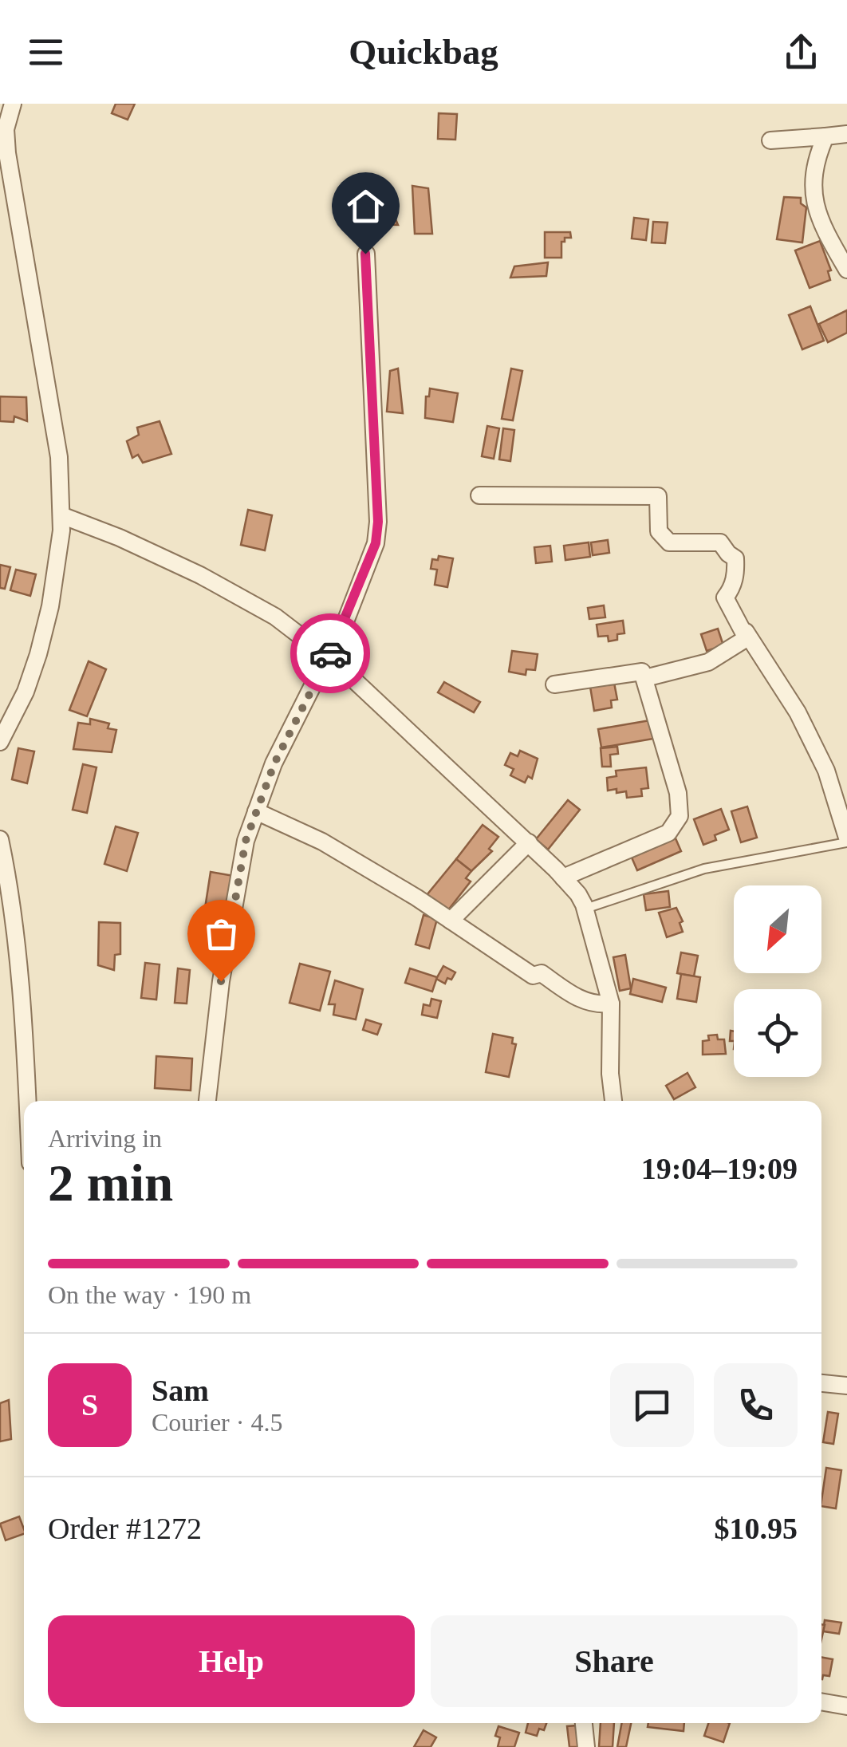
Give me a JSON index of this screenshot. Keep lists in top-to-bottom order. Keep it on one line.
{"north":"bottom left","page":{"header":"Quickbag","heading":["2 min","Arriving in","19:04–19:09"],"panel":["Sam","Courier · 4.5","Order #1272","$10.95"],"bar":"On the way · 190 m","round":"S","buttons":["Help","Share"]}}
